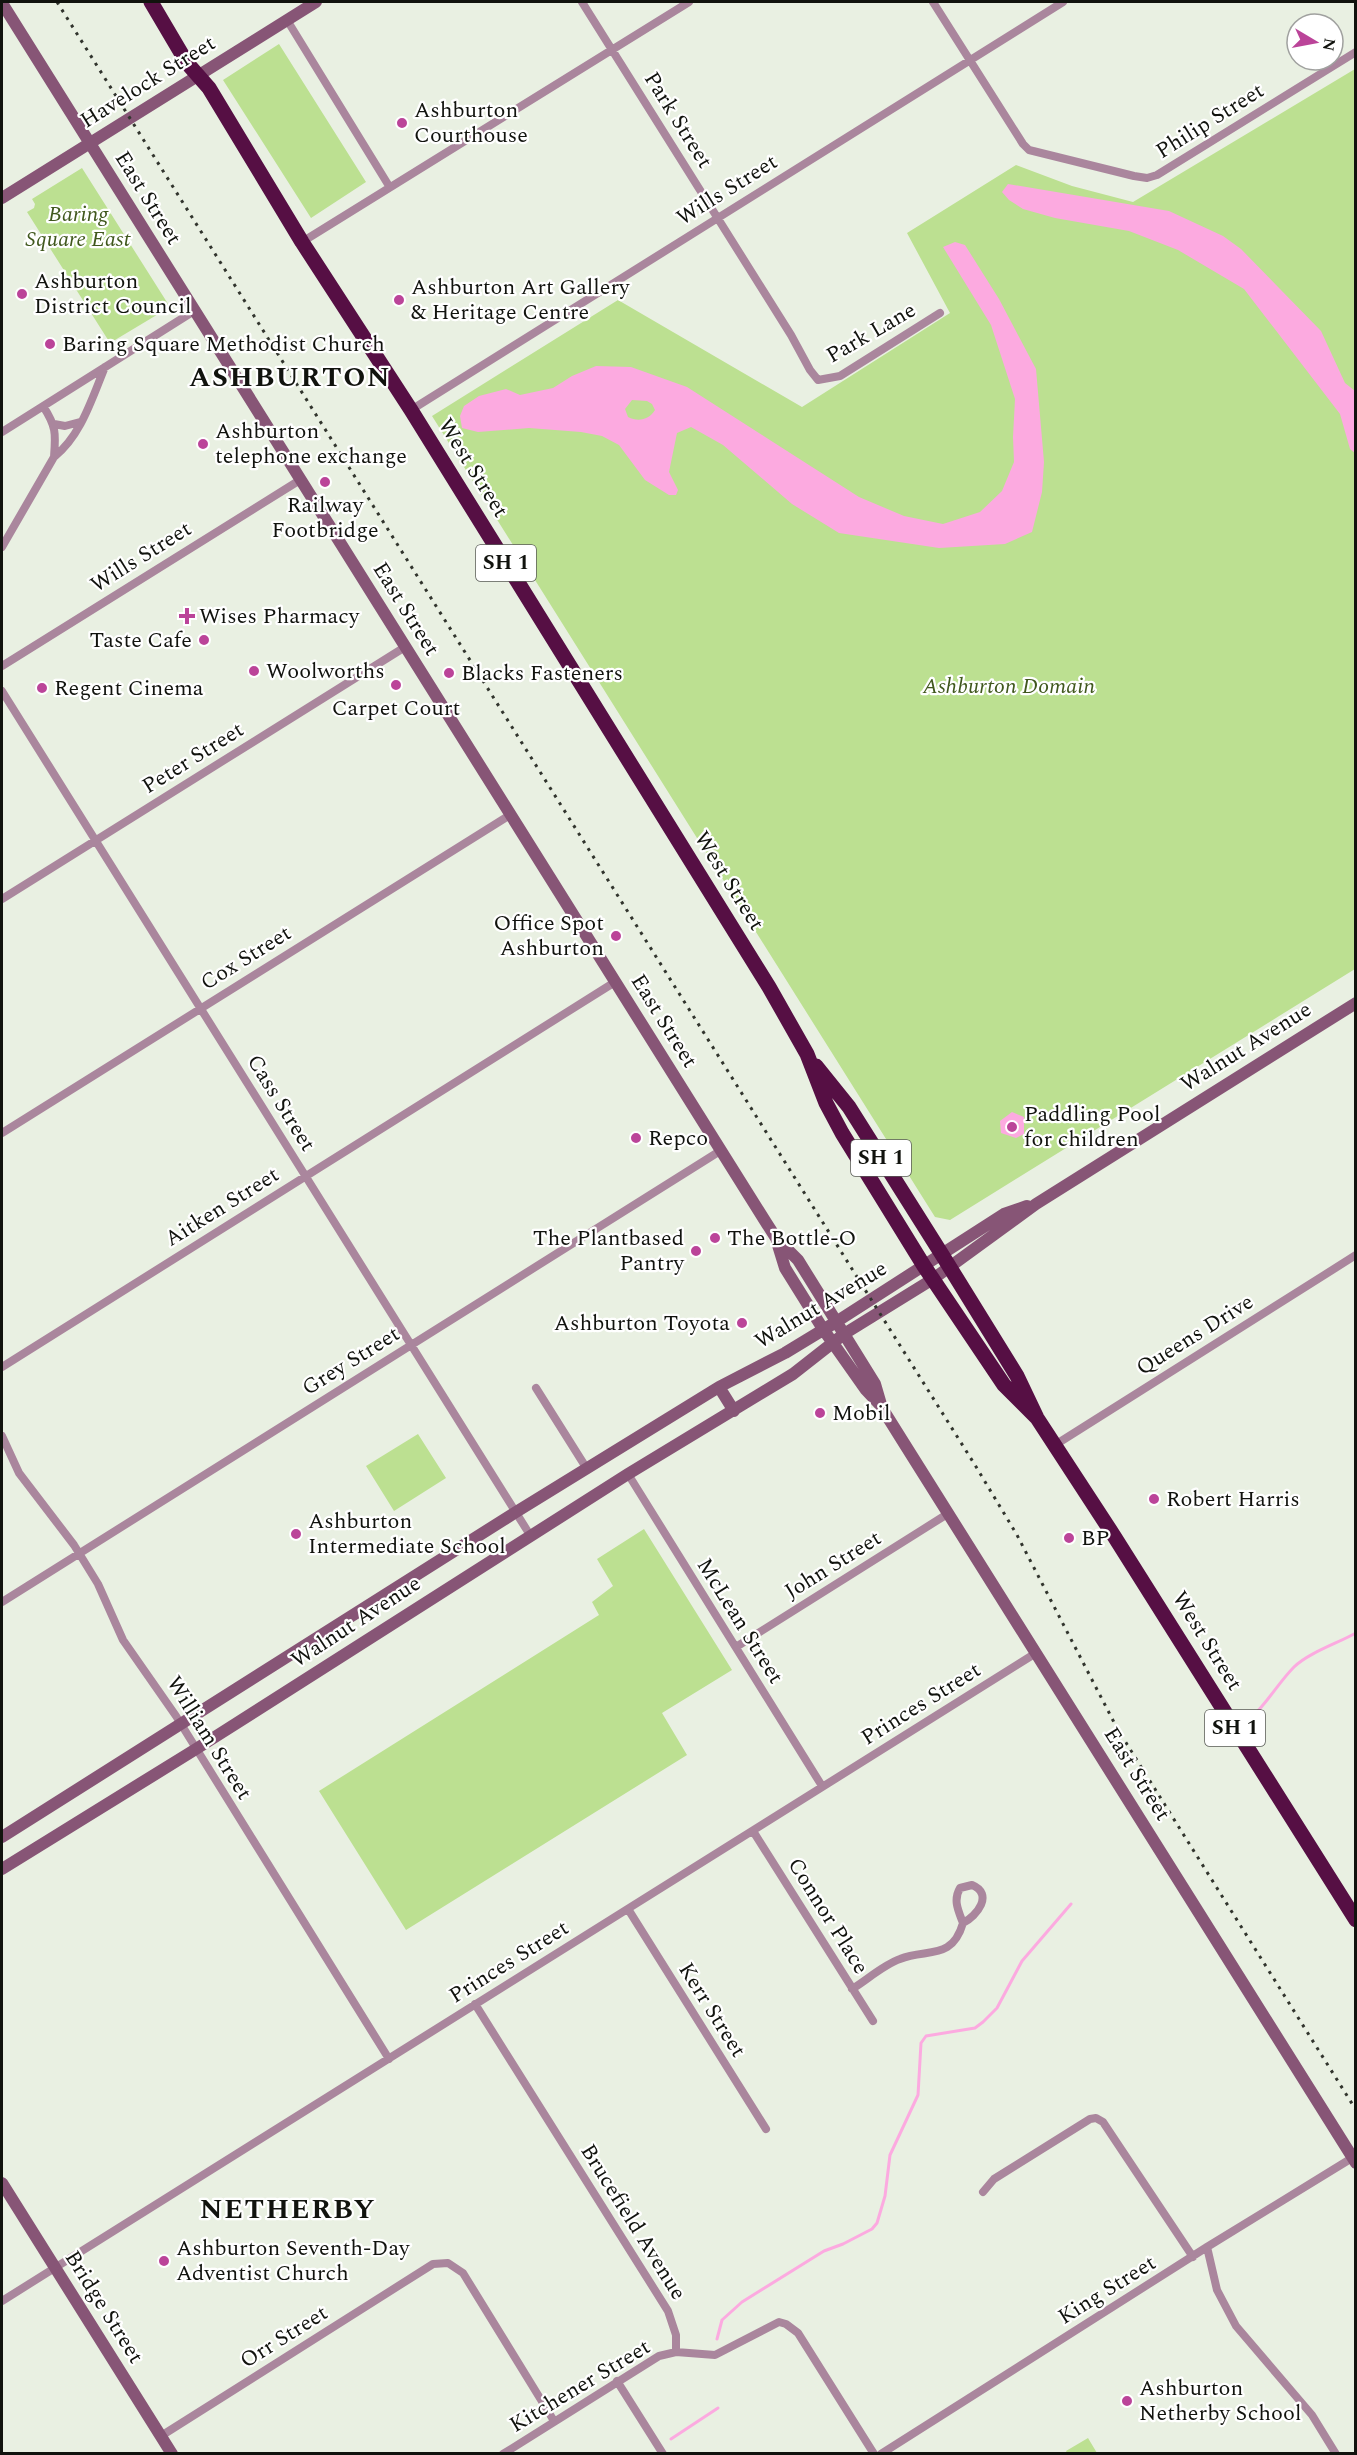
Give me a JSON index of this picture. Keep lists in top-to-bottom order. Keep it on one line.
{"streets":{"highway":["West Street","SH 1"],"main road":["Havelock Street","East Street","Walnut Avenue","Bridge Street"],"street":["Park Street","Philip Street","Wills Street","Park Lane","Peter Street","Cox Street","Cass Street","Aitken Street","Queens Drive","Grey Street","John Street","McLean Street","Princes Street","William Street","Connor Place","Kerr Street","Brucefield Avenue","King Street","Orr Street","Kitchener Street"]},"crossings":[["Havelock Street","East Street"],["Havelock Street","West Street"],["Park Street","Wills Street"],["Park Street","Park Lane"],["Philip Street","Wills Street"],["Wills Street","East Street"],["Wills Street","West Street"],["East Street","Peter Street"],["East Street","Cox Street"],["East Street","Walnut Avenue"],["East Street","Aitken Street"],["East Street","Grey Street"],["East Street","John Street"],["East Street","Princes Street"],["East Street","King Street"],["West Street","Walnut Avenue"],["West Street","Queens Drive"],["Peter Street","Cass Street"],["Cox Street","Cass Street"],["Walnut Avenue","Cass Street"],["Walnut Avenue","McLean Street"],["Walnut Avenue","William Street"],["Cass Street","Aitken Street"],["Cass Street","Grey Street"],["Grey Street","William Street"],["John Street","McLean Street"],["McLean Street","Princes Street"],["Princes Street","William Street"],["Princes Street","Connor Place"],["Princes Street","Kerr Street"],["Princes Street","Brucefield Avenue"],["Princes Street","Bridge Street"],["Brucefield Avenue","Kitchener Street"],["Bridge Street","Orr Street"],["Orr Street","Kitchener Street"]],"districts":["ASHBURTON","NETHERBY"],"parks":["Baring Square East","Ashburton Domain"],"places":{"other":["Ashburton Courthouse","Ashburton District Council","Ashburton Art Gallery & Heritage Centre","Baring Square Methodist Church","Ashburton telephone exchange","Railway Footbridge","Taste Cafe","Woolworths","Blacks Fasteners","Carpet Court","Regent Cinema","Office Spot Ashburton","Paddling Pool for children","Repco","The Bottle-O","The Plantbased Pantry","Ashburton Toyota","Mobil","Robert Harris","Ashburton Intermediate School","BP","Ashburton Seventh-Day Adventist Church","Ashburton Netherby School"],"health":["Wises Pharmacy"]},"north":"right"}
